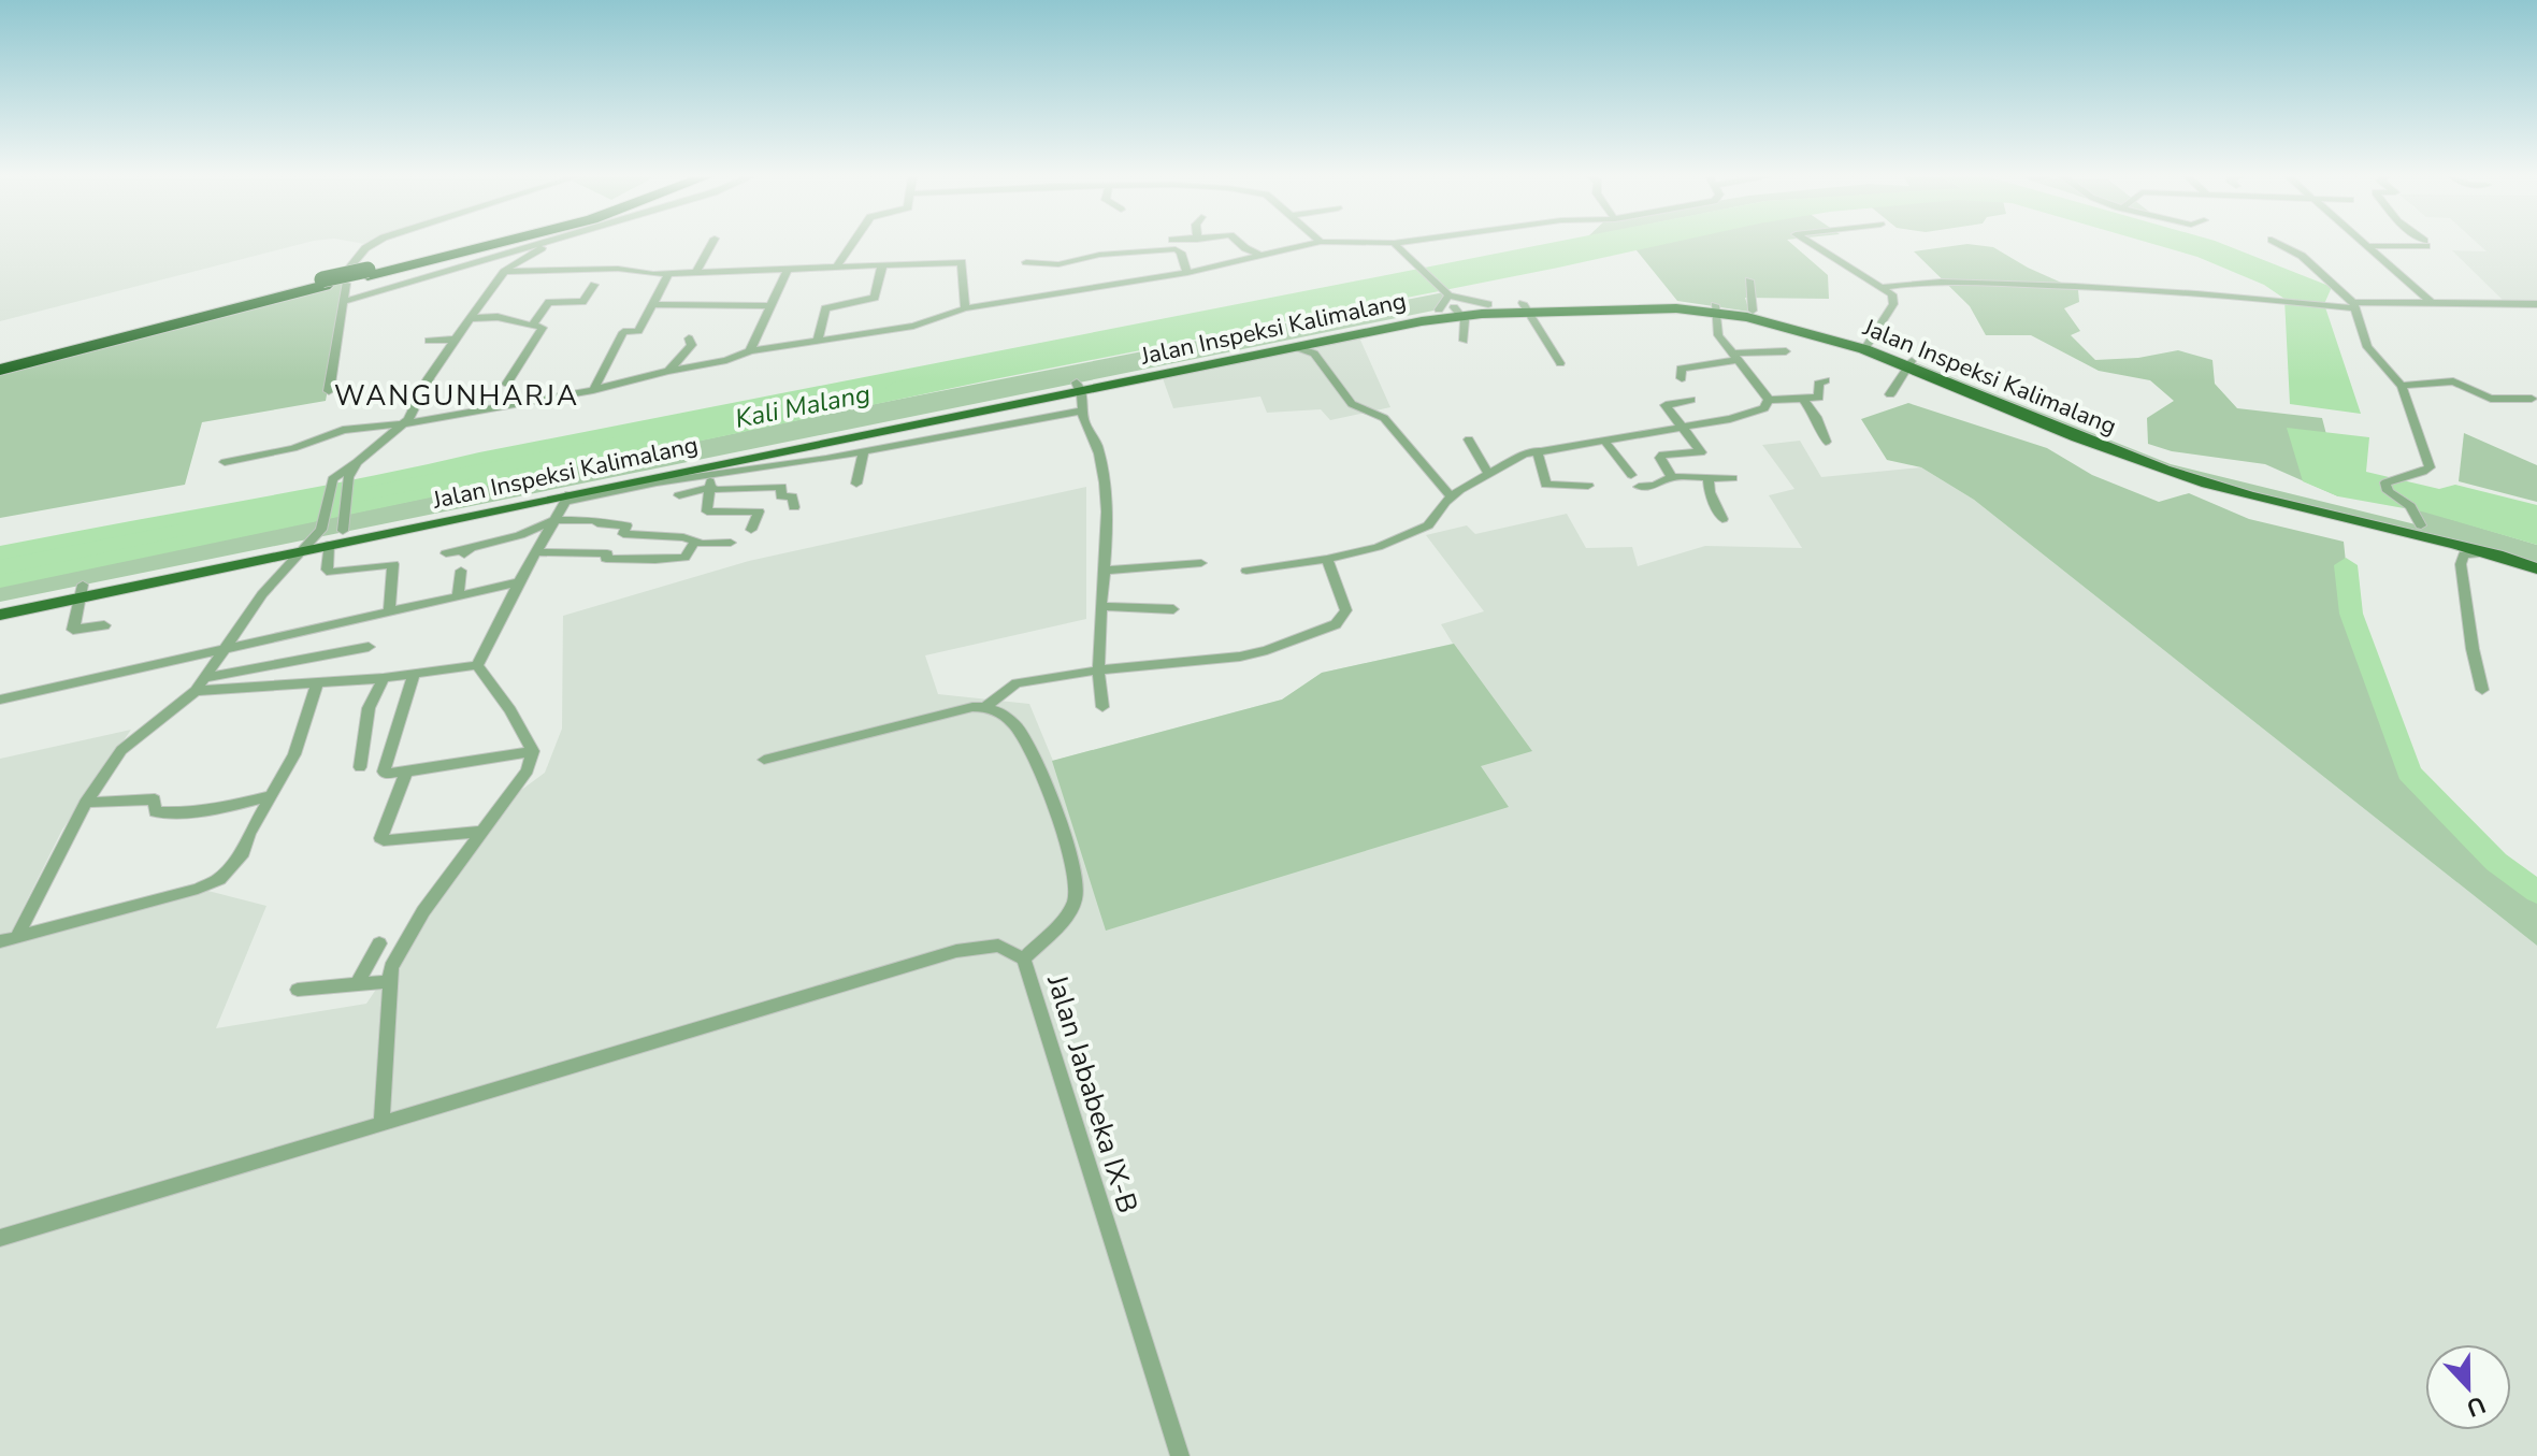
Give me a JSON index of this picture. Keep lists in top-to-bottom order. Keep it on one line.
{"streets":{"main road":["Jalan Inspeksi Kalimalang"],"street":["Jalan Jababeka IX-B"]},"districts":["WANGUNHARJA"],"water":["Kali Malang"],"north":"bottom"}
